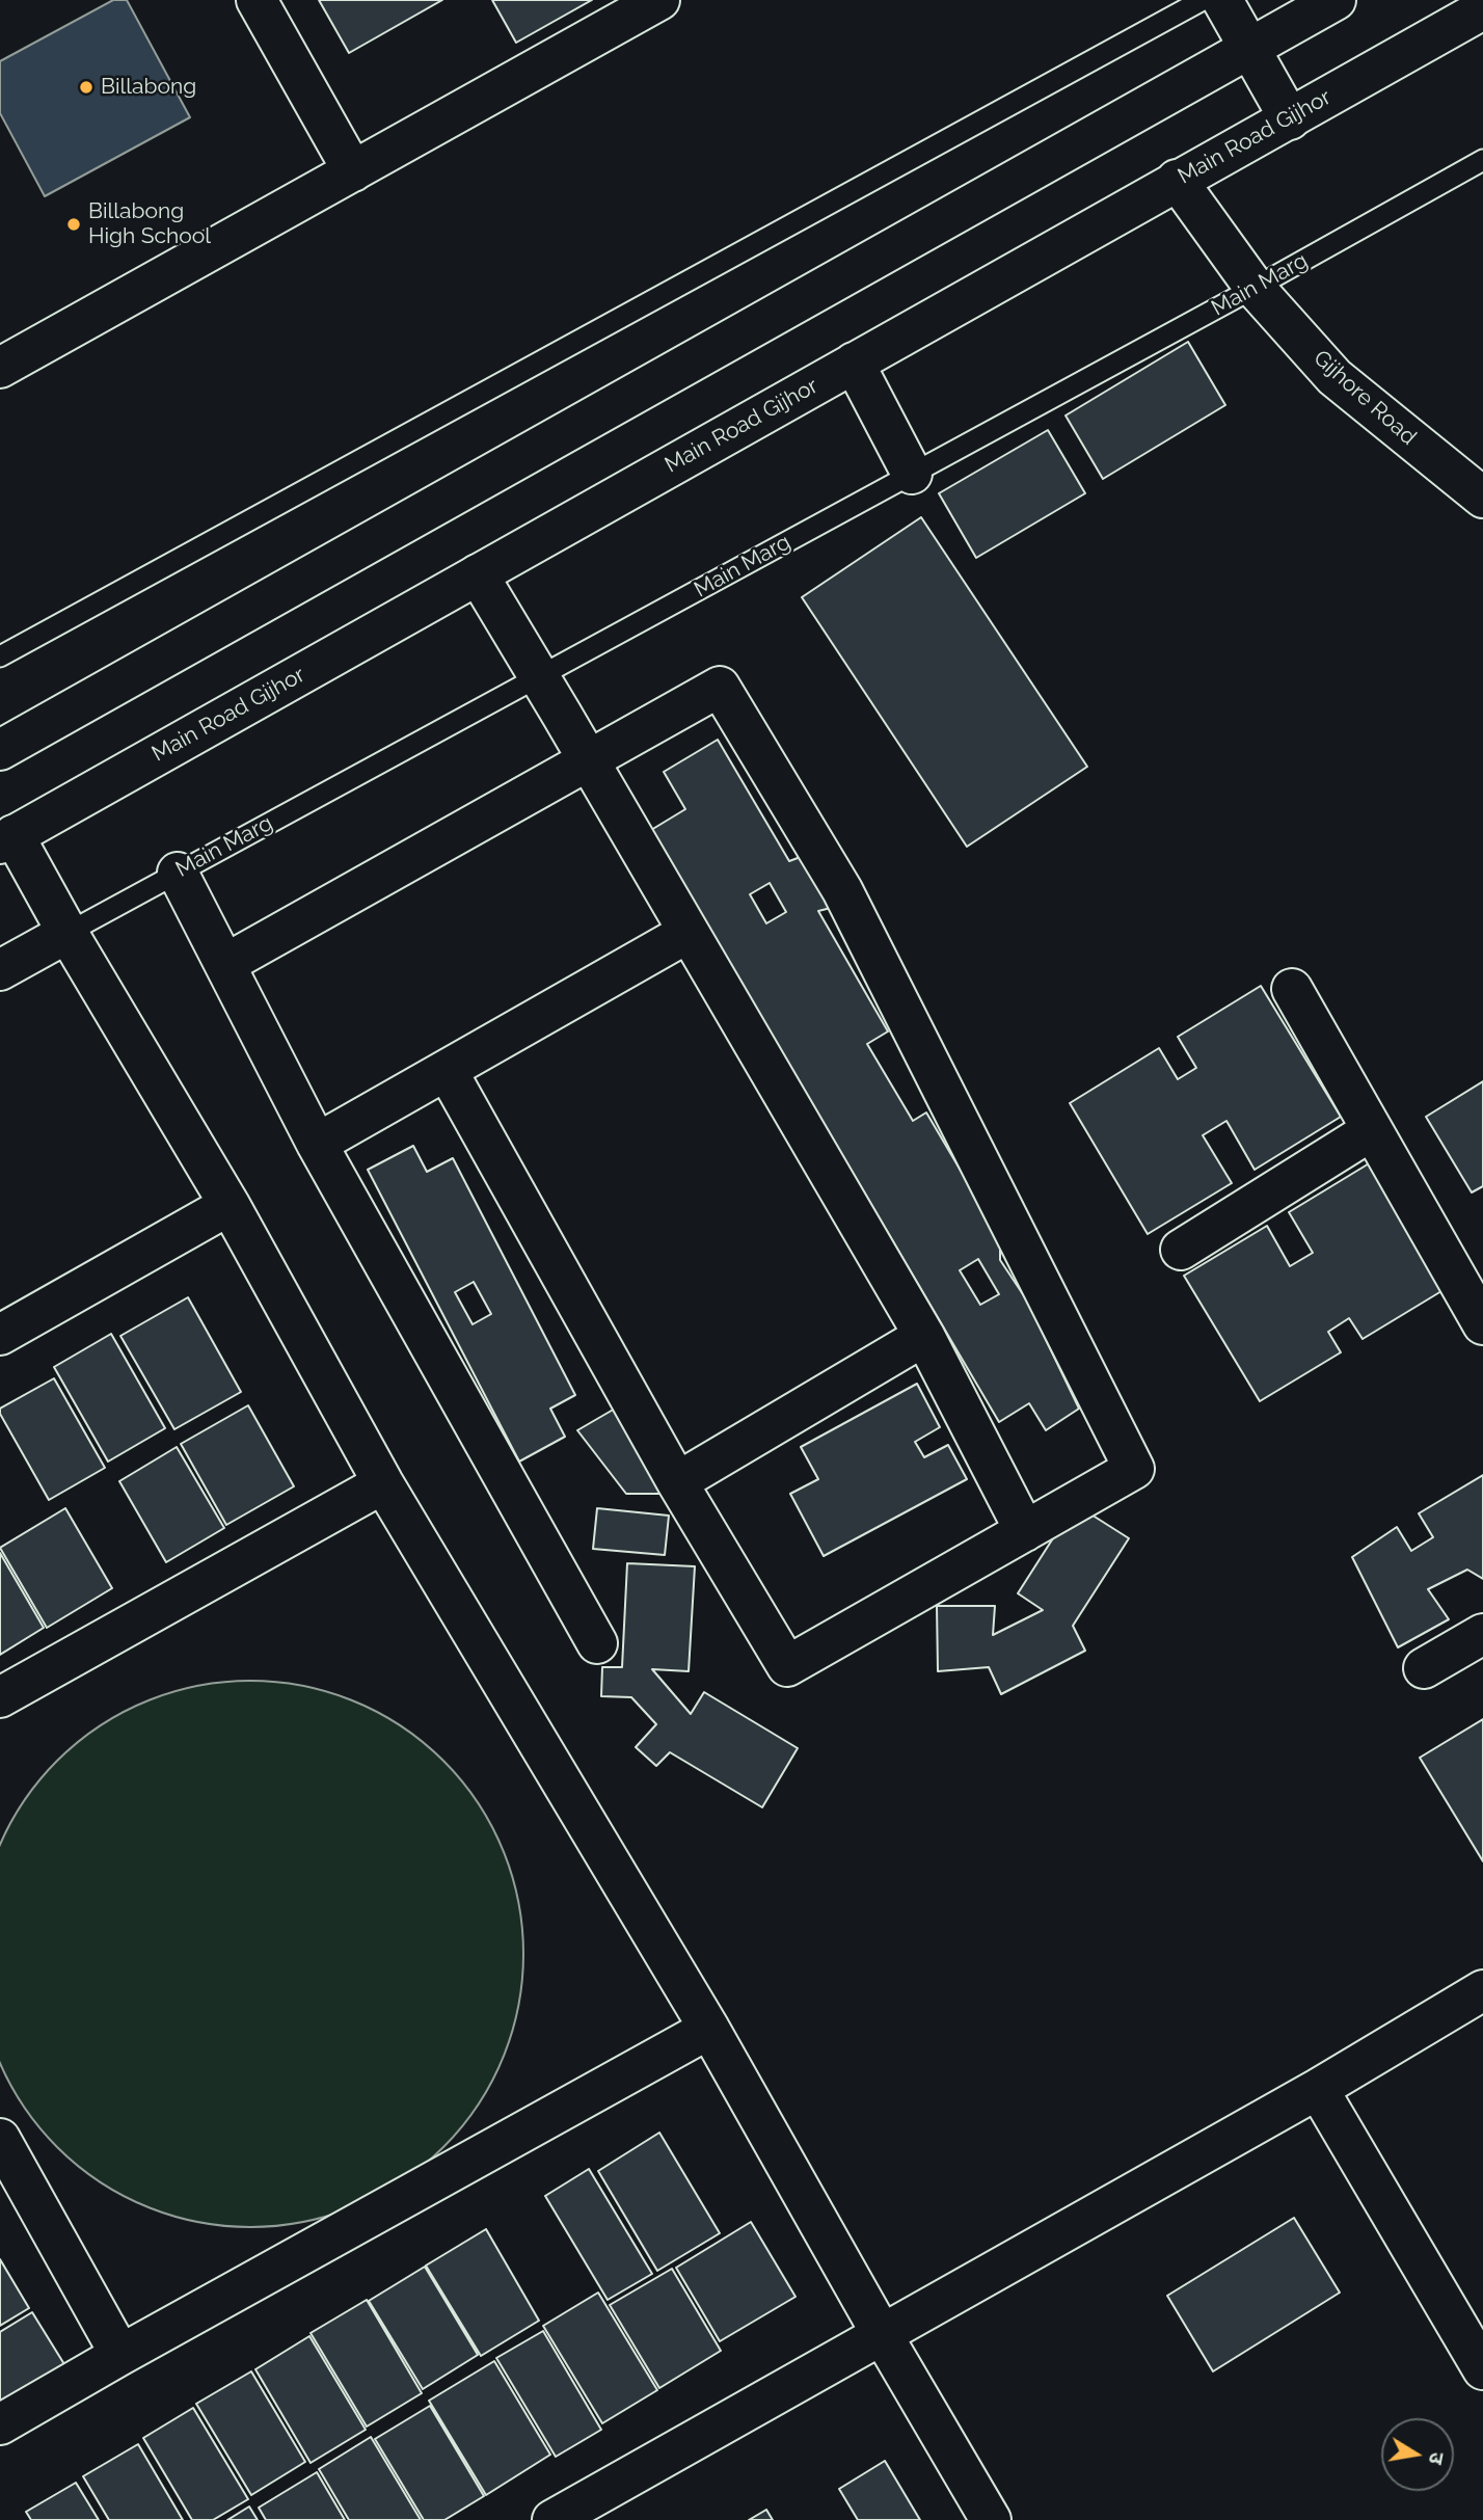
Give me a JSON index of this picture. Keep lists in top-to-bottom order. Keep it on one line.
{"streets":{"street":["Main Road Gijhor","Main Marg","Gijhore Road"]},"crossings":[["Main Road Gijhor","Gijhore Road"],["Main Marg","Gijhore Road"]],"places":["Billabong","Billabong High School"],"north":"right"}
